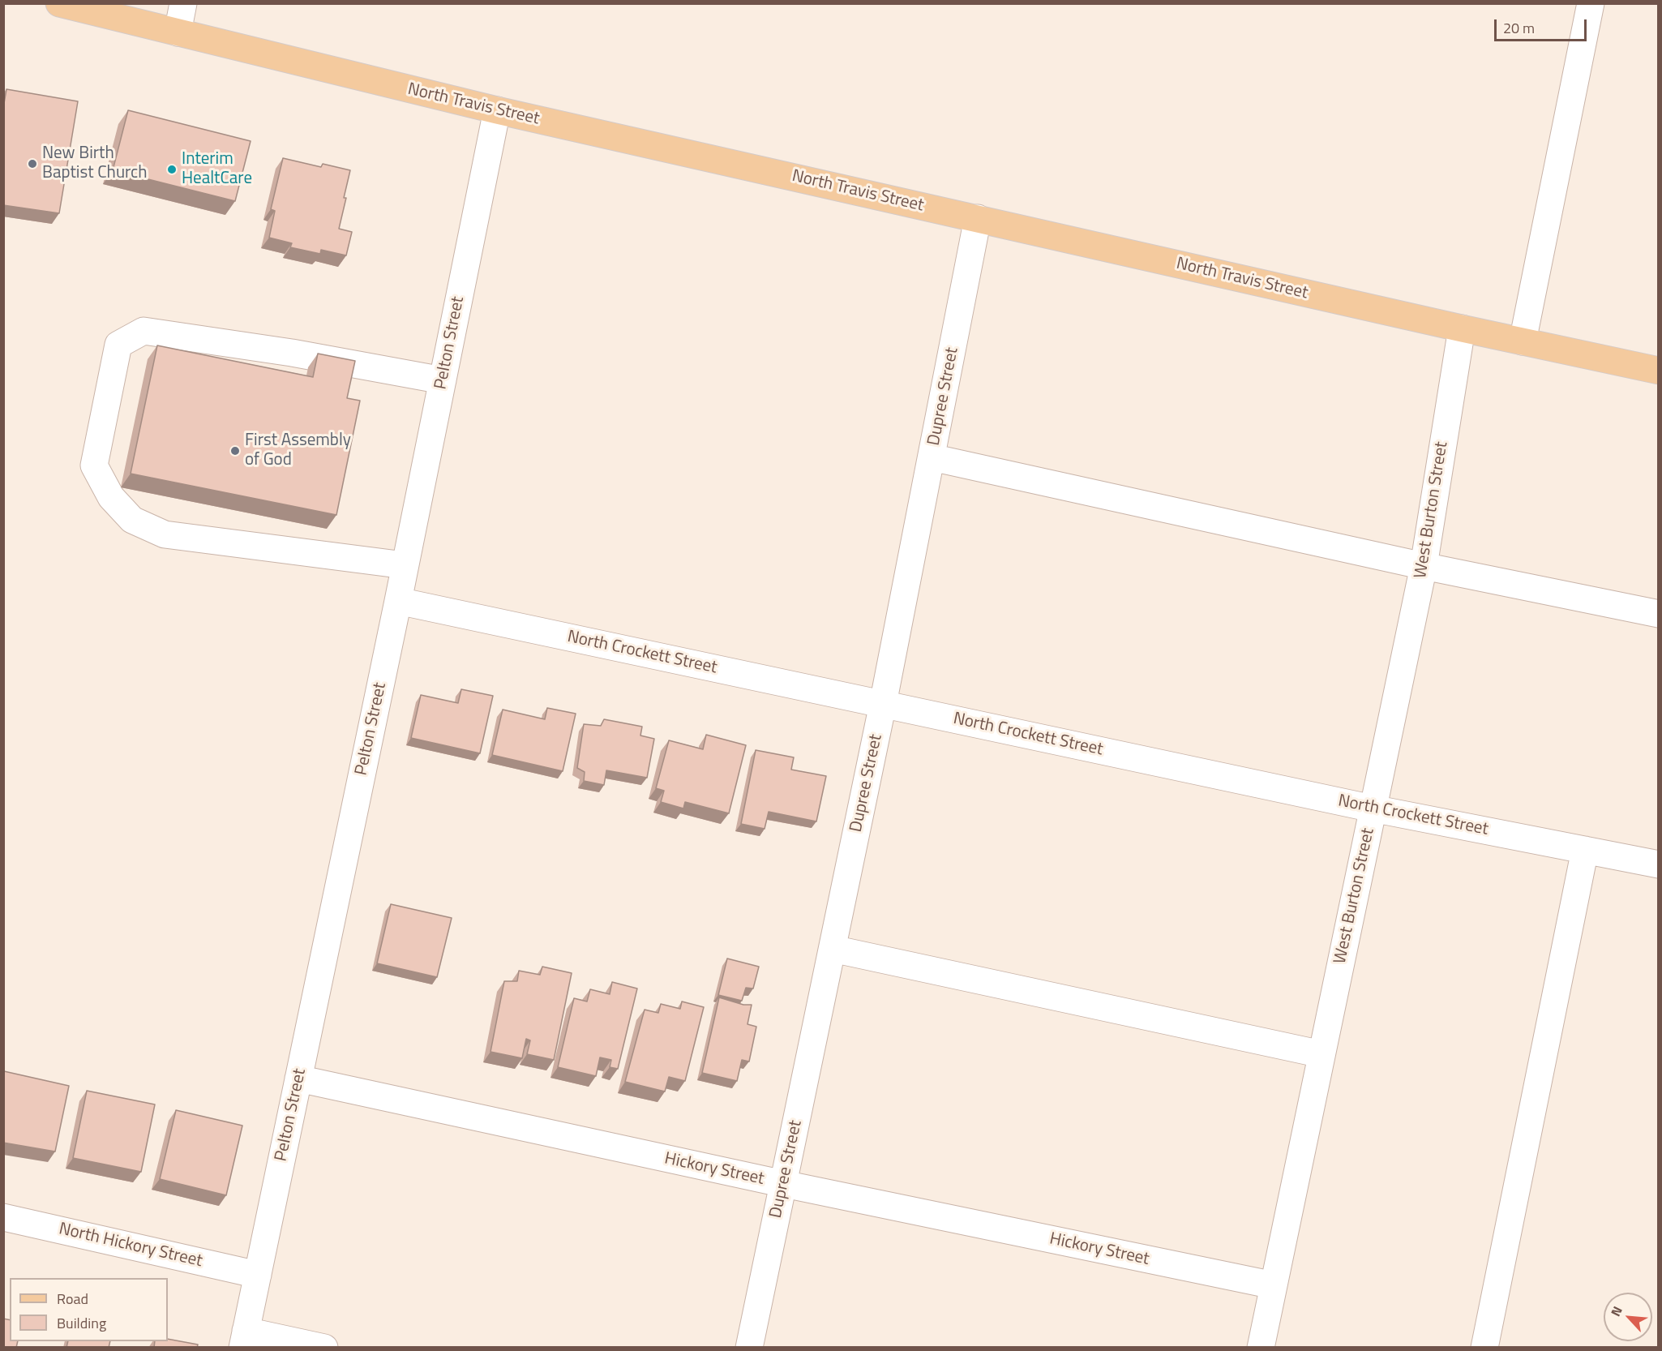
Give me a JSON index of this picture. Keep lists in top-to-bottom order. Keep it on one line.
{"streets":{"main road":["North Travis Street"],"street":["Pelton Street","Dupree Street","West Burton Street","North Crockett Street","Hickory Street","North Hickory Street"]},"crossings":[["North Travis Street","Pelton Street"],["North Travis Street","Dupree Street"],["North Travis Street","West Burton Street"],["Pelton Street","North Crockett Street"],["Pelton Street","Hickory Street"],["Pelton Street","North Hickory Street"],["Dupree Street","North Crockett Street"],["Dupree Street","Hickory Street"],["West Burton Street","North Crockett Street"],["West Burton Street","Hickory Street"]],"places":["New Birth Baptist Church","Interim HealtCare","First Assembly of God"],"legend":["Road","Building"],"scale_bar":"20 m","north":"top left"}
